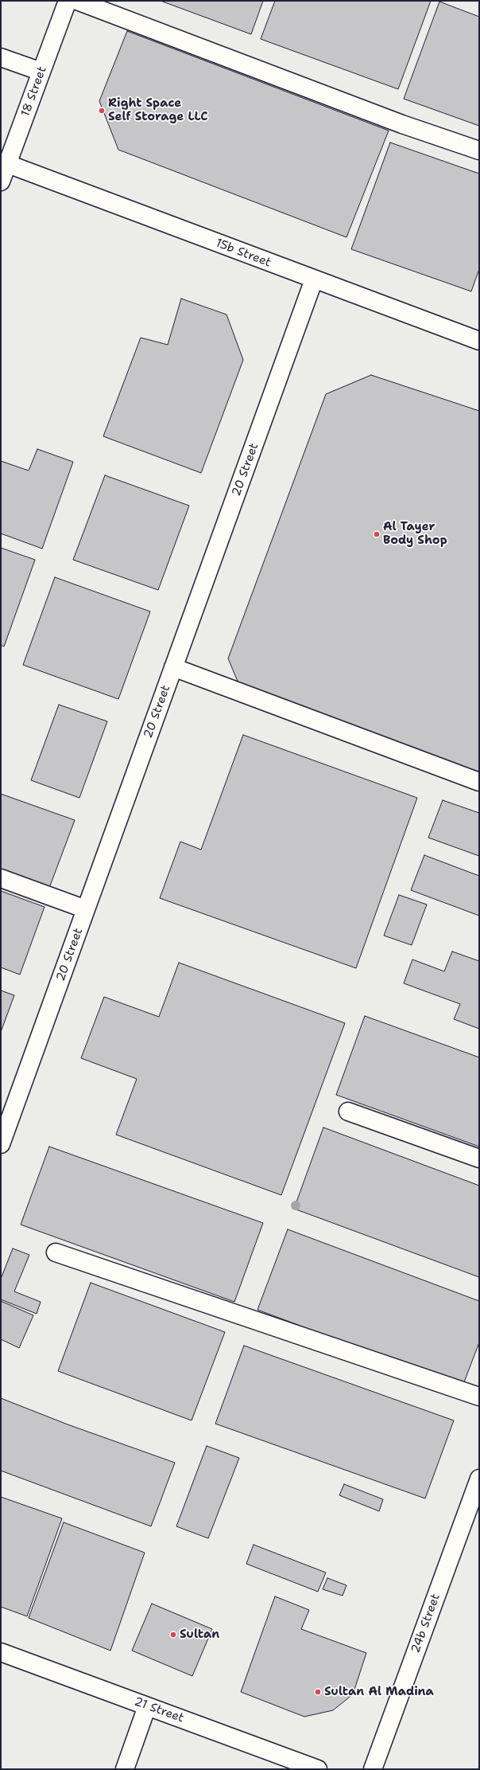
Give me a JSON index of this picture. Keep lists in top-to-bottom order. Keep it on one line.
{"streets":{"street":["18 Street","15b Street","20 Street","24b Street","21 Street"]},"crossings":[["18 Street","15b Street"],["15b Street","20 Street"]],"places":["Right Space Self Storage LLC","Al Tayer Body Shop","Sultan","Sultan Al Madina"]}
